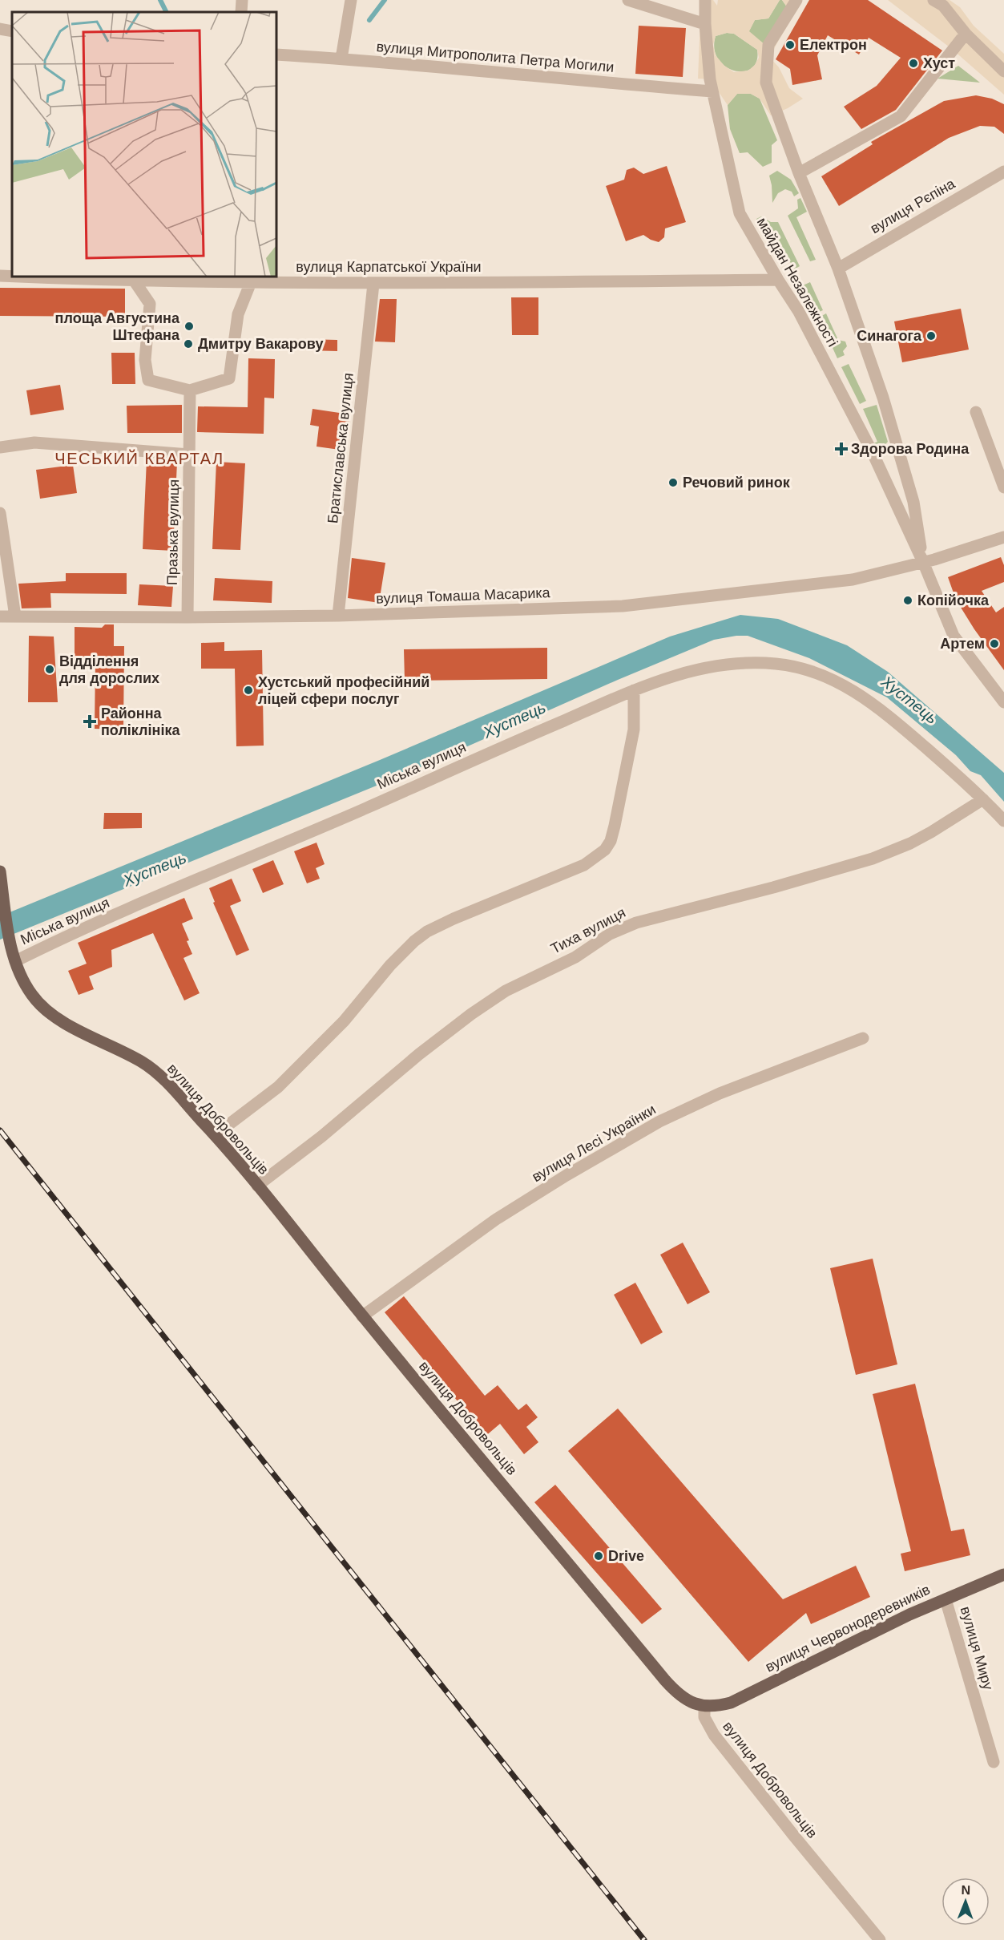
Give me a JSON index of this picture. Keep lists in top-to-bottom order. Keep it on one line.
{"streets":{"main road":["вулиця Добровольців","вулиця Червонодеревників"],"street":["вулиця Митрополита Петра Могили","вулиця Рєпіна","вулиця Карпатської України","майдан Незалежності","Братиславська вулиця","Празька вулиця","вулиця Томаша Масарика","Міська вулиця","Тиха вулиця","вулиця Лесі Українки","вулиця Миру"]},"crossings":[["вулиця Митрополита Петра Могили","майдан Незалежності"],["вулиця Рєпіна","майдан Незалежності"],["вулиця Карпатської України","майдан Незалежності"],["вулиця Карпатської України","Братиславська вулиця"],["майдан Незалежності","вулиця Томаша Масарика"],["Братиславська вулиця","вулиця Томаша Масарика"],["Празька вулиця","вулиця Томаша Масарика"],["Міська вулиця","Тиха вулиця"],["Міська вулиця","вулиця Добровольців"],["Тиха вулиця","вулиця Добровольців"],["вулиця Добровольців","вулиця Лесі Українки"],["вулиця Добровольців","вулиця Червонодеревників"],["вулиця Червонодеревників","вулиця Миру"]],"districts":["ЧЕСЬКИЙ КВАРТАЛ"],"water":["Хустець"],"places":{"other":["Електрон","Хуст","площа Августина Штефана","Синагога","Дмитру Вакарову","Речовий ринок","Копійочка","Артем","Відділення для дорослих","Хустський професійний ліцей сфери послуг","Drive"],"health":["Здорова Родина","Районна поліклініка"]},"north":"top"}
